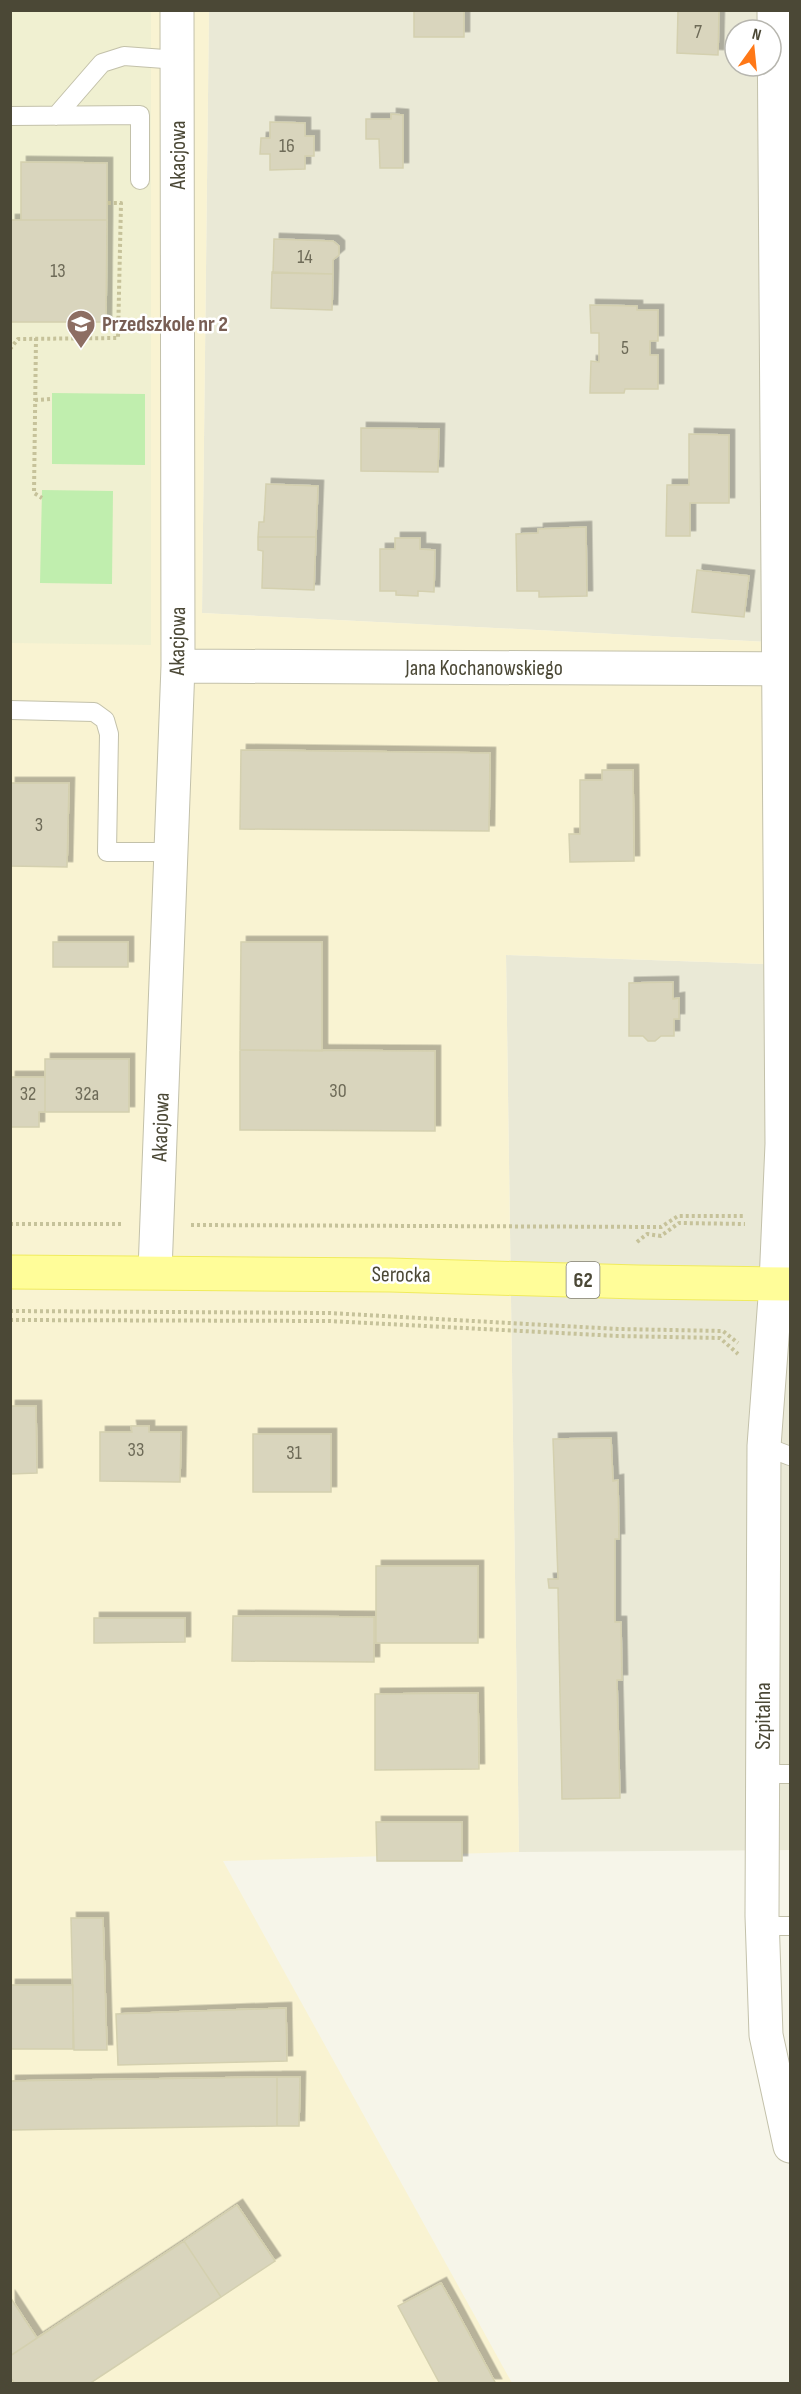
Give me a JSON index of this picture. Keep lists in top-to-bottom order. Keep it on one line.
{"streets":{"main road":["Serocka","62"],"street":["Akacjowa","Jana Kochanowskiego","Szpitalna"]},"crossings":[["Akacjowa","Jana Kochanowskiego"],["Akacjowa","Serocka"],["Jana Kochanowskiego","Szpitalna"],["Serocka","Szpitalna"]],"places":{"school or university":["Przedszkole nr 2"]},"house_numbers":["7","16","14","13","5","3","30","32","32a","33","31"],"north":"top"}
